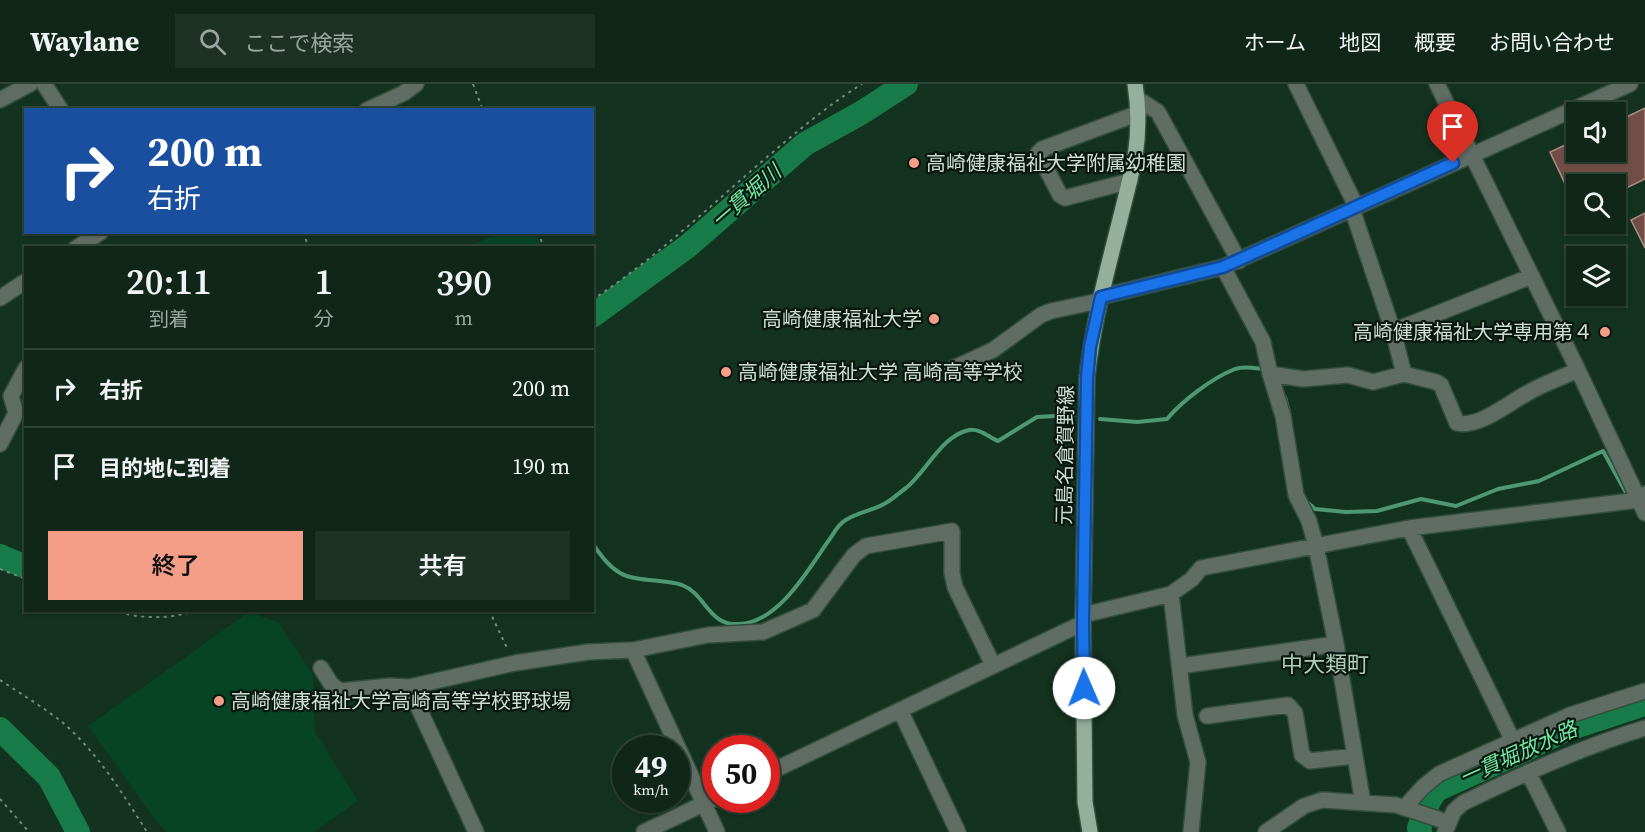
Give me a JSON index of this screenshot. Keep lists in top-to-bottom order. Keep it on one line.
{"streets":{"main road":["元島名倉賀野線"]},"districts":["中大類町"],"water":["一貫堀川","一貫堀放水路"],"places":["高崎健康福祉大学附属幼稚園","高崎健康福祉大学","高崎健康福祉大学専用第４","高崎健康福祉大学 高崎高等学校","高崎健康福祉大学高崎高等学校野球場"],"page":{"header":"Waylane","search":"ここで検索","nav":["ホーム","地図","概要","お問い合わせ"],"turn":["200 m","右折"],"eta":["20:11","到着","1","分","390","m"],"list":[{"name":"右折","value":"200 m"},{"name":"目的地に到着","value":"190 m"}],"buttons":["終了","共有"],"speed":"49 km/h","limit":"50"}}
